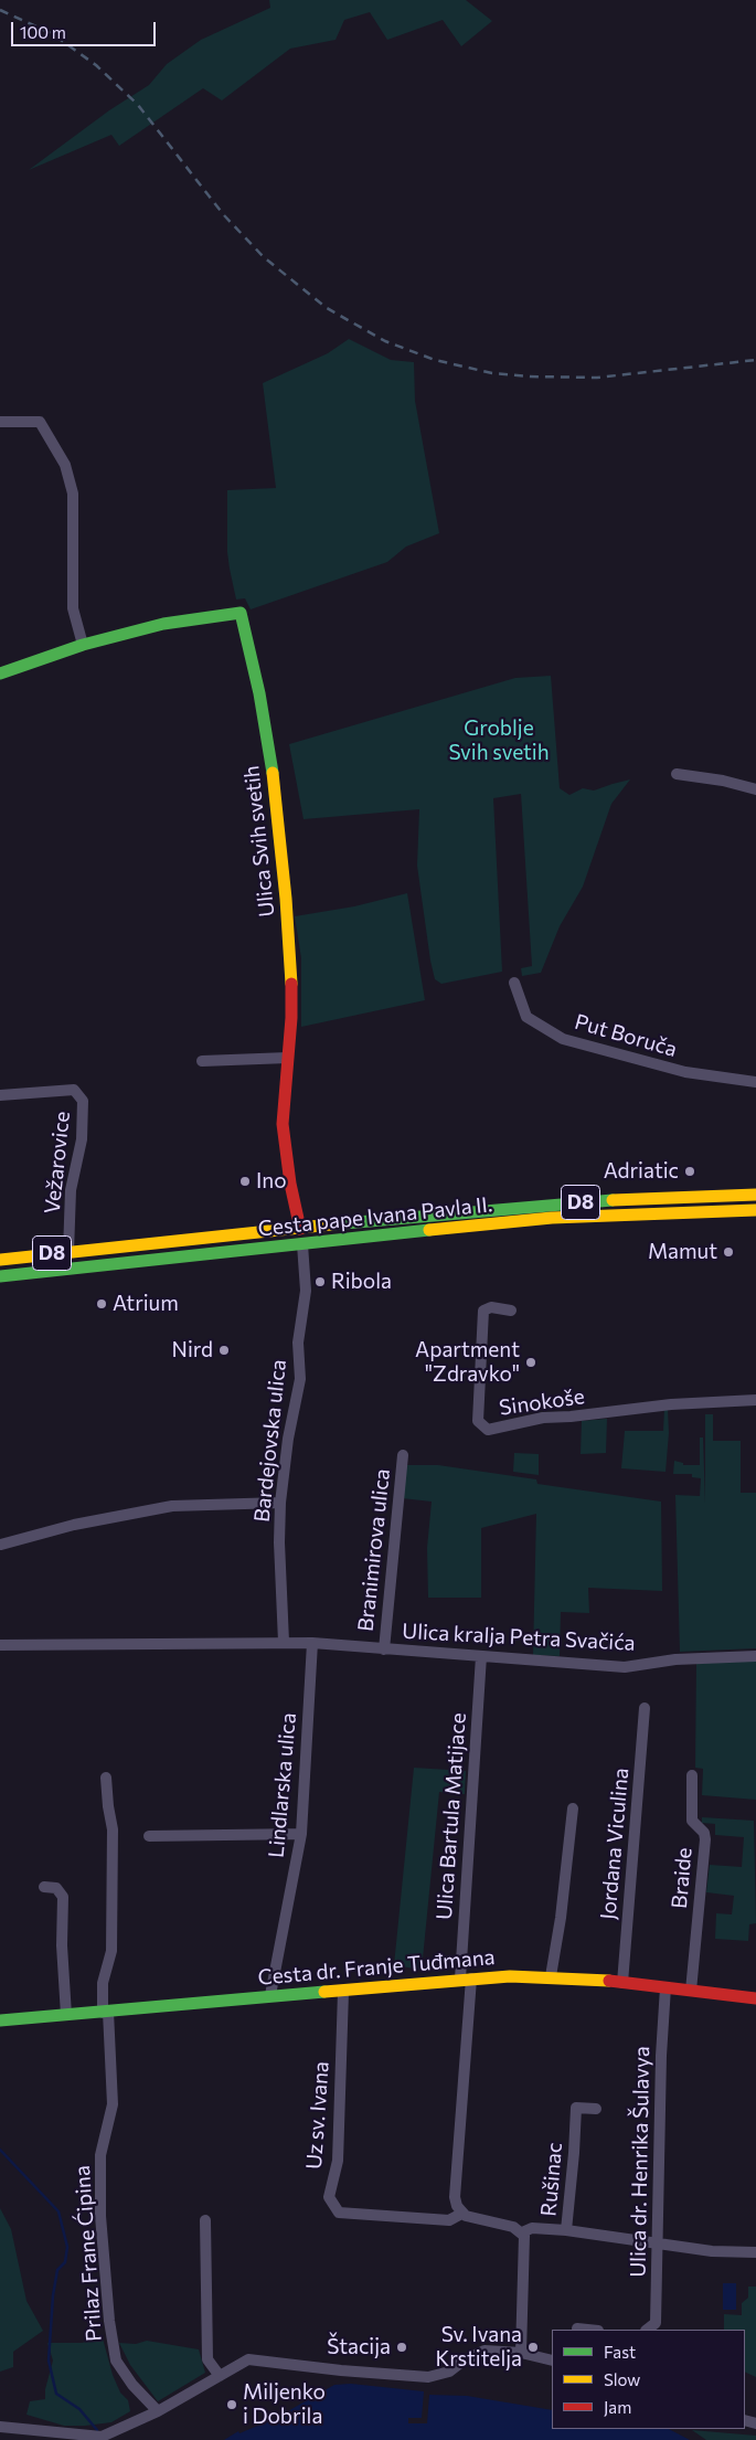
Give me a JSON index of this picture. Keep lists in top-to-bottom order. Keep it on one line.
{"streets":{"main road":["Ulica Svih svetih","D8","Cesta pape Ivana Pavla II.","Cesta dr. Franje Tuđmana"],"street":["Put Boruča","Vežarovice","Sinokoše","Bardejovska ulica","Branimirova ulica","Ulica kralja Petra Svačića","Lindlarska ulica","Ulica Bartula Matijace","Jordana Viculina","Braide","Uz sv. Ivana","Ulica dr. Henrika Šulavya","Rušinac","Prilaz Frane Ćipina"]},"crossings":[["Ulica Svih svetih","Cesta pape Ivana Pavla II."],["Vežarovice","Cesta pape Ivana Pavla II."],["Cesta pape Ivana Pavla II.","Bardejovska ulica"],["Branimirova ulica","Ulica kralja Petra Svačića"],["Ulica kralja Petra Svačića","Lindlarska ulica"],["Ulica kralja Petra Svačića","Ulica Bartula Matijace"],["Lindlarska ulica","Cesta dr. Franje Tuđmana"],["Ulica Bartula Matijace","Cesta dr. Franje Tuđmana"],["Jordana Viculina","Cesta dr. Franje Tuđmana"],["Braide","Cesta dr. Franje Tuđmana"],["Cesta dr. Franje Tuđmana","Uz sv. Ivana"],["Cesta dr. Franje Tuđmana","Ulica dr. Henrika Šulavya"],["Cesta dr. Franje Tuđmana","Prilaz Frane Ćipina"],["Uz sv. Ivana","Rušinac"]],"parks":["Groblje Svih svetih"],"places":["Adriatic","Ino","Mamut","Ribola","Atrium","Nird","Apartment \"Zdravko\"","Štacija","Sv. Ivana Krstitelja","Miljenko i Dobrila"],"legend":["Fast","Slow","Jam"],"scale_bar":"100 m"}
